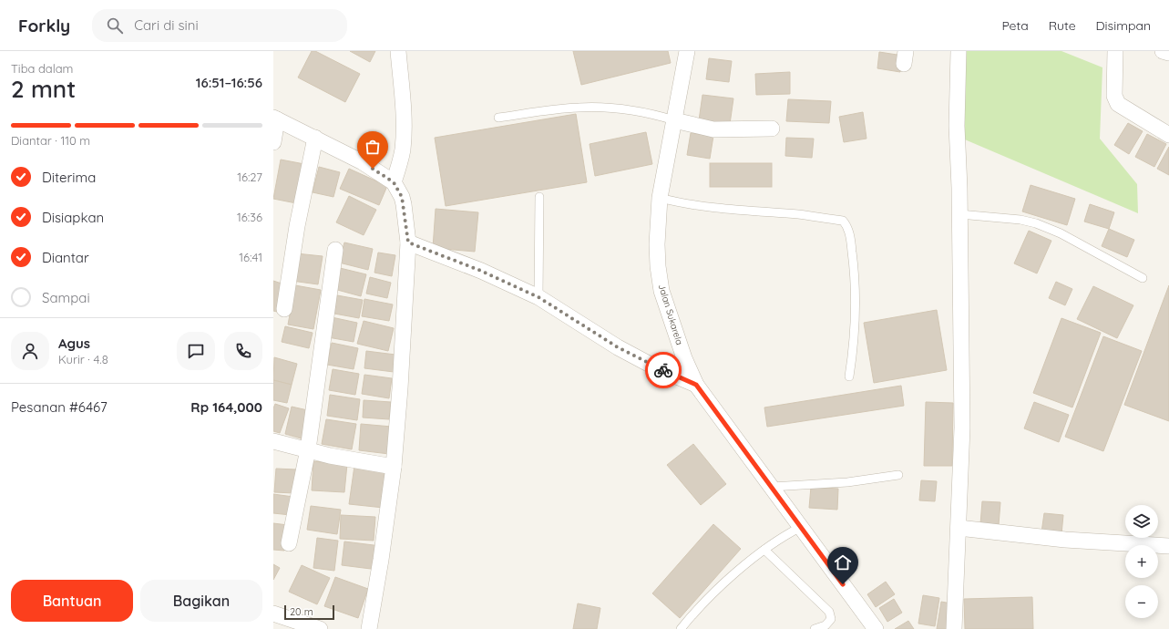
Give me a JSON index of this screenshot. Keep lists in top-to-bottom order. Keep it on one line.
{"streets":{"street":["Jalan Sukarela"]},"scale_bar":"20 m","page":{"header":"Forkly","search":"Cari di sini","nav":["Peta","Rute","Disimpan"],"heading":["2 mnt","Tiba dalam","16:51–16:56"],"panel":["Agus","Kurir · 4.8","Pesanan #6467","Rp 164,000"],"bar":"Diantar · 110 m","list":[["Diterima","16:27"],["Disiapkan","16:36"],["Diantar","16:41"],"Sampai"],"map_buttons":["+","−"],"buttons":["Bantuan","Bagikan"],"scale":"20 m"}}
